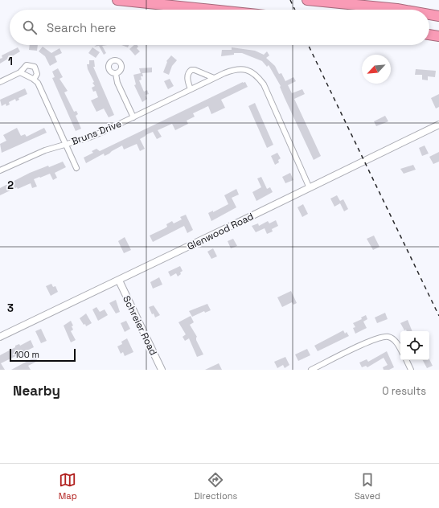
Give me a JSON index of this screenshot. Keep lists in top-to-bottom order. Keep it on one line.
{"streets":{"street":["Bruns Drive","Glenwood Road","Schreier Road"]},"crossings":[["Bruns Drive","Glenwood Road"],["Glenwood Road","Schreier Road"]],"scale_bar":"100 m","north":"bottom left","page":{"search":"Search here","scale":"100 m","heading":["Nearby","0 results"],"nav":["Map","Directions","Saved"]},"grid":{"rows":["1","2","3"]}}
